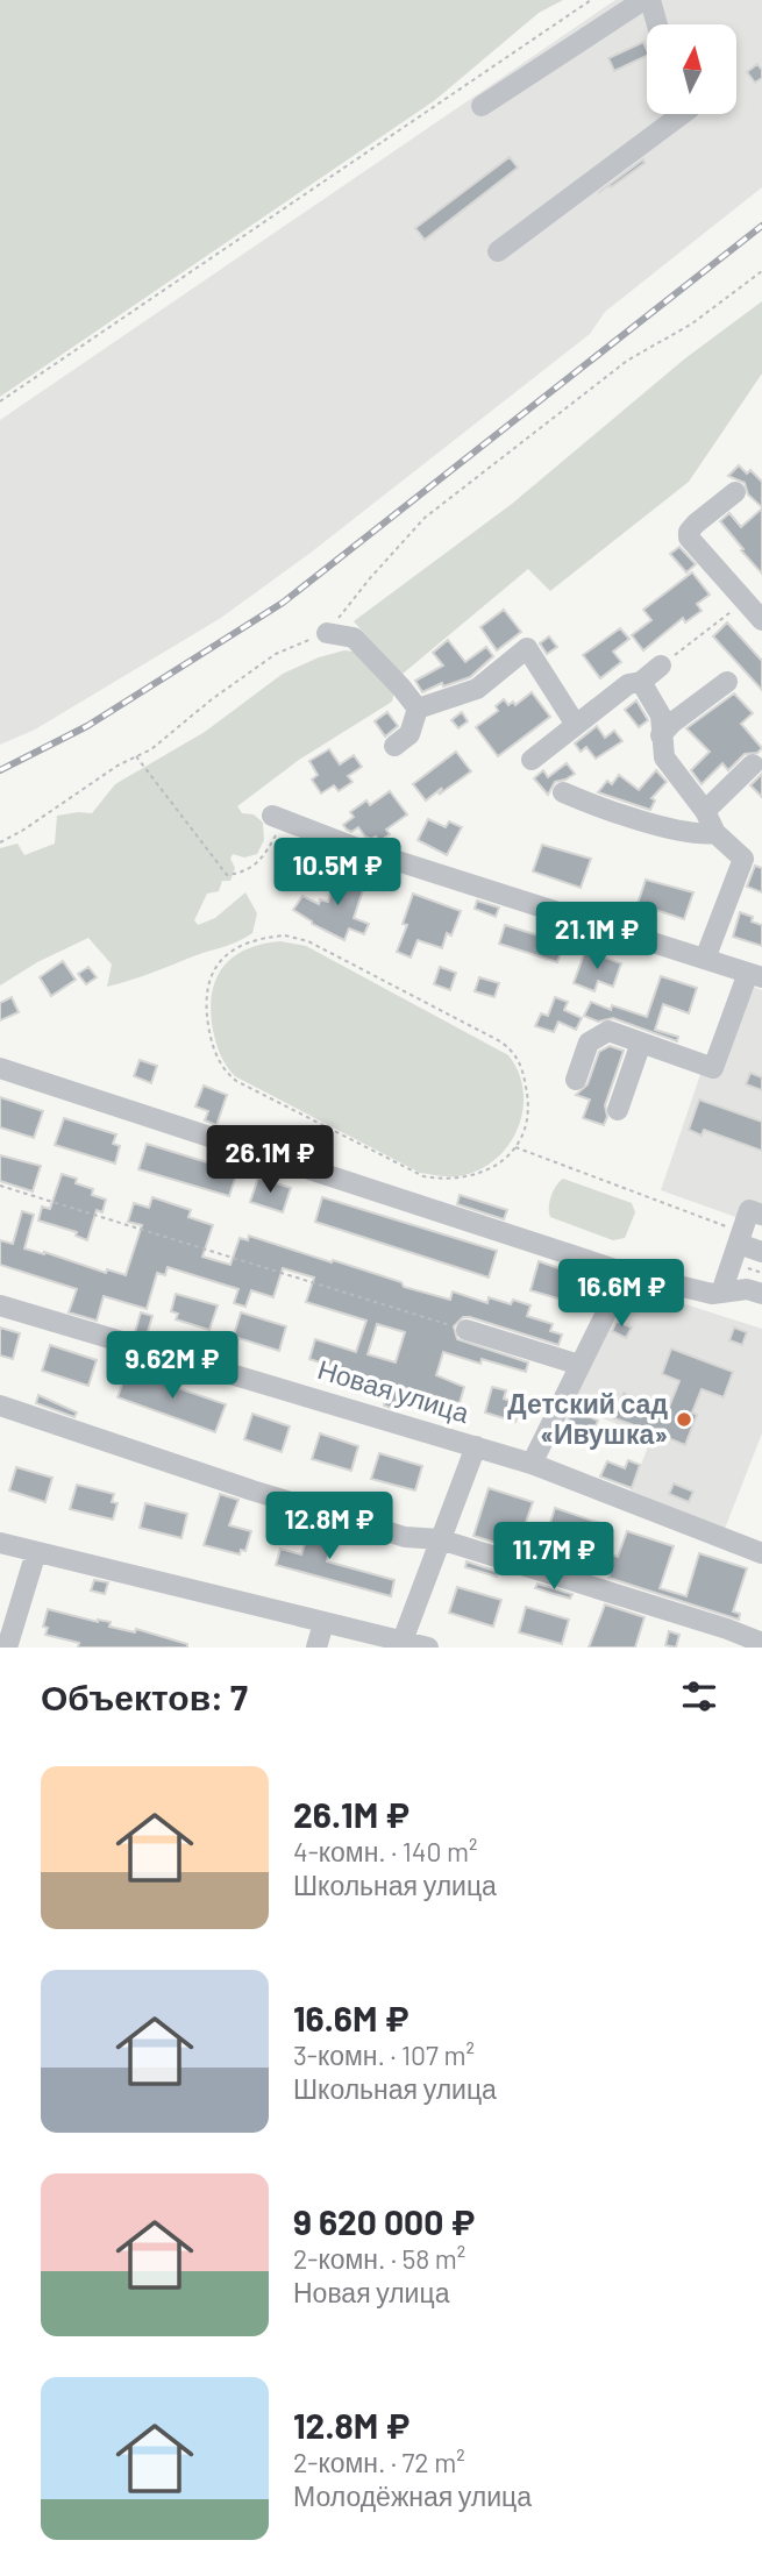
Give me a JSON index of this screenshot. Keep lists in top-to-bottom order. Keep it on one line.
{"streets":{"street":["Новая улица"]},"places":["Детский сад «Ивушка»"],"north":"top","page":{"price":["10.5M ₽","21.1M ₽","26.1M ₽","16.6M ₽","9.62M ₽","12.8M ₽","11.7M ₽"],"heading":"Объектов: 7","list":[{"name":"26.1M ₽","note":"4-комн. · 140 m² · Школьная улица"},{"name":"16.6M ₽","note":"3-комн. · 107 m² · Школьная улица"},{"name":"9 620 000 ₽","note":"2-комн. · 58 m² · Новая улица"},{"name":"12.8M ₽","note":"2-комн. · 72 m² · Молодёжная улица"}]}}
